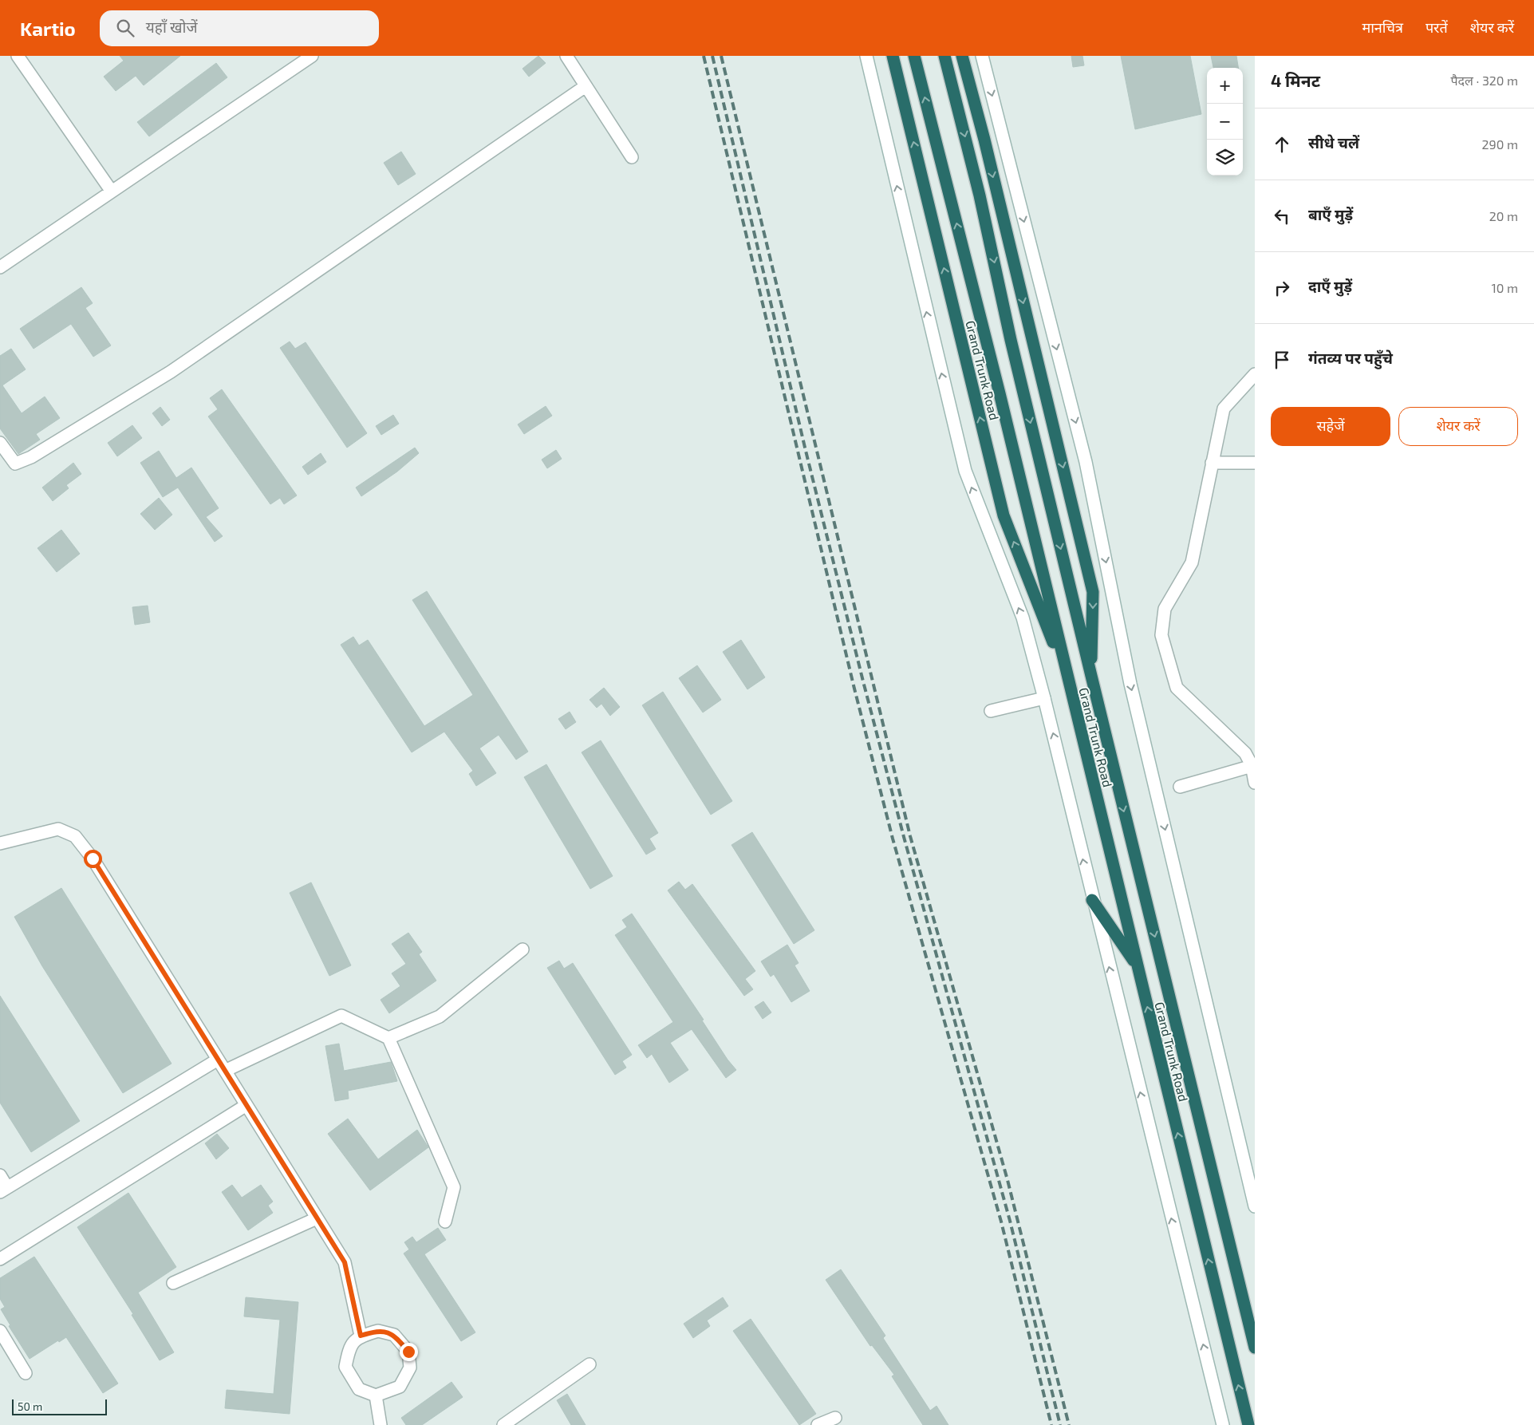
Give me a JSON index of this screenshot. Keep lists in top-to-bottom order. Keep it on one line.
{"streets":{"highway":["Grand Trunk Road"]},"scale_bar":"50 m","page":{"header":"Kartio","search":"यहाँ खोजें","nav":["मानचित्र","परतें","शेयर करें"],"heading":["4 मिनट","पैदल · 320 m"],"map_buttons":["+","−"],"list":[["सीधे चलें","290 m"],["बाएँ मुड़ें","20 m"],["दाएँ मुड़ें","10 m"],"गंतव्य पर पहुँचे"],"buttons":["सहेजें","शेयर करें"],"scale":"50 m"}}
